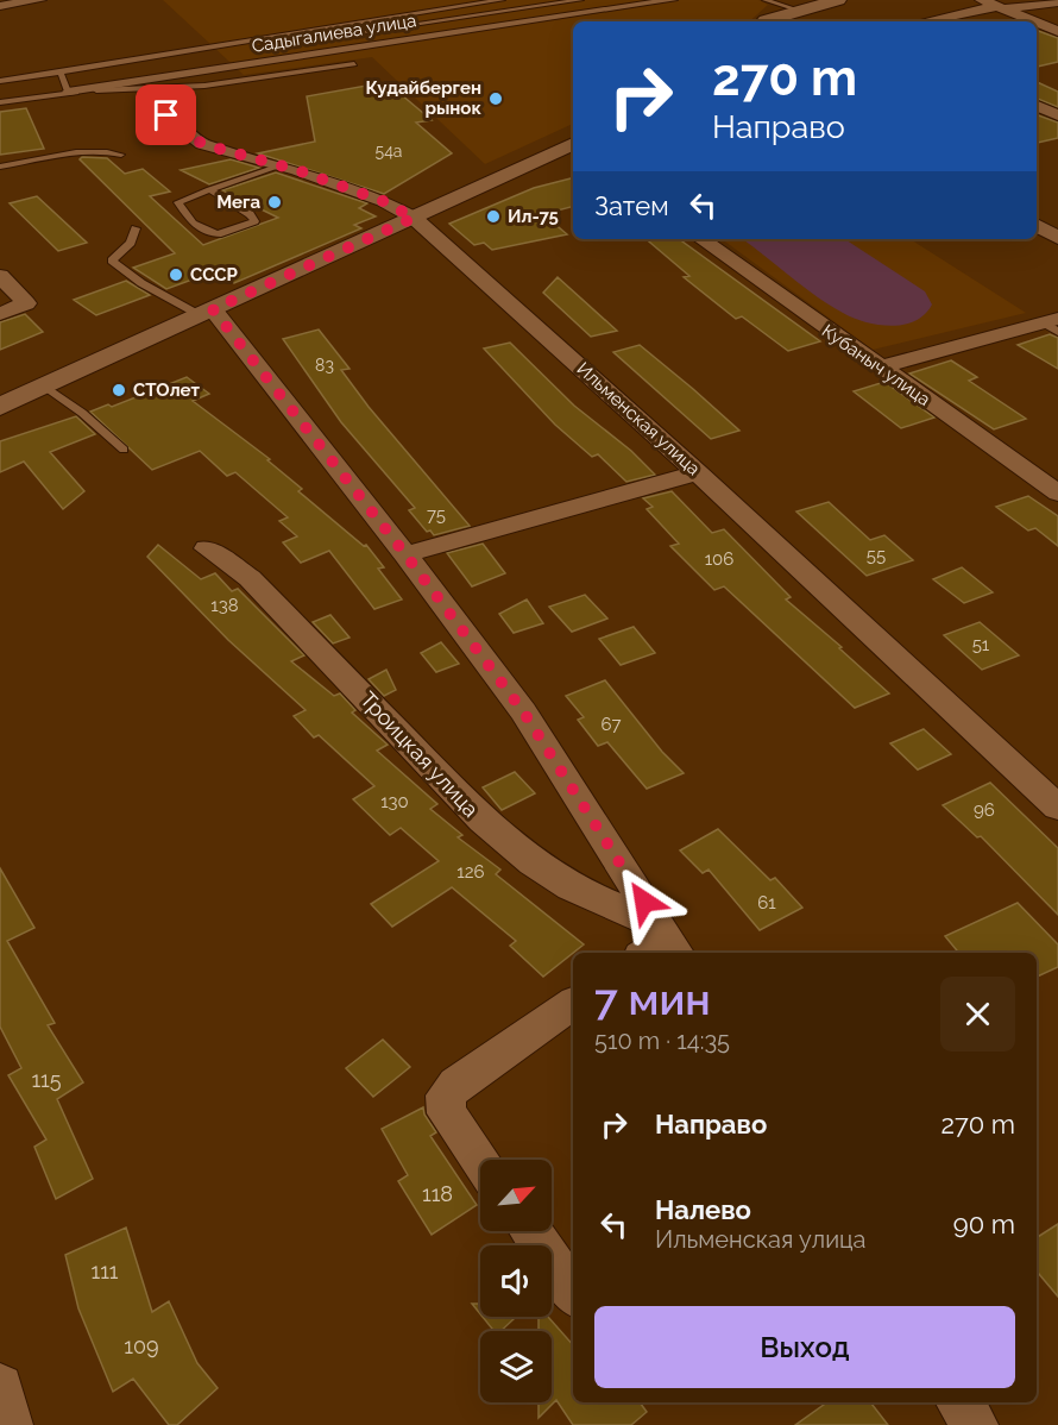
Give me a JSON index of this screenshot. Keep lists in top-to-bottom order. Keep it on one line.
{"streets":{"street":["Садыгалиева улица","Кубаныч улица","Ильменская улица","Троицкая улица"]},"places":["Кудайберген рынок","Мега","Ил-75","СССР","СТОлет"],"house_numbers":["54а","83","75","55","106","138","51","67","130","96","126","61","115","118","111","109"],"north":"top right","page":{"turn":["270 m","Направо"],"then":"Затем","heading":["7 мин","510 m · 14:35"],"list":[{"name":"Направо","value":"270 m"},{"name":"Налево","note":"Ильменская улица","value":"90 m"}],"buttons":"Выход"}}
